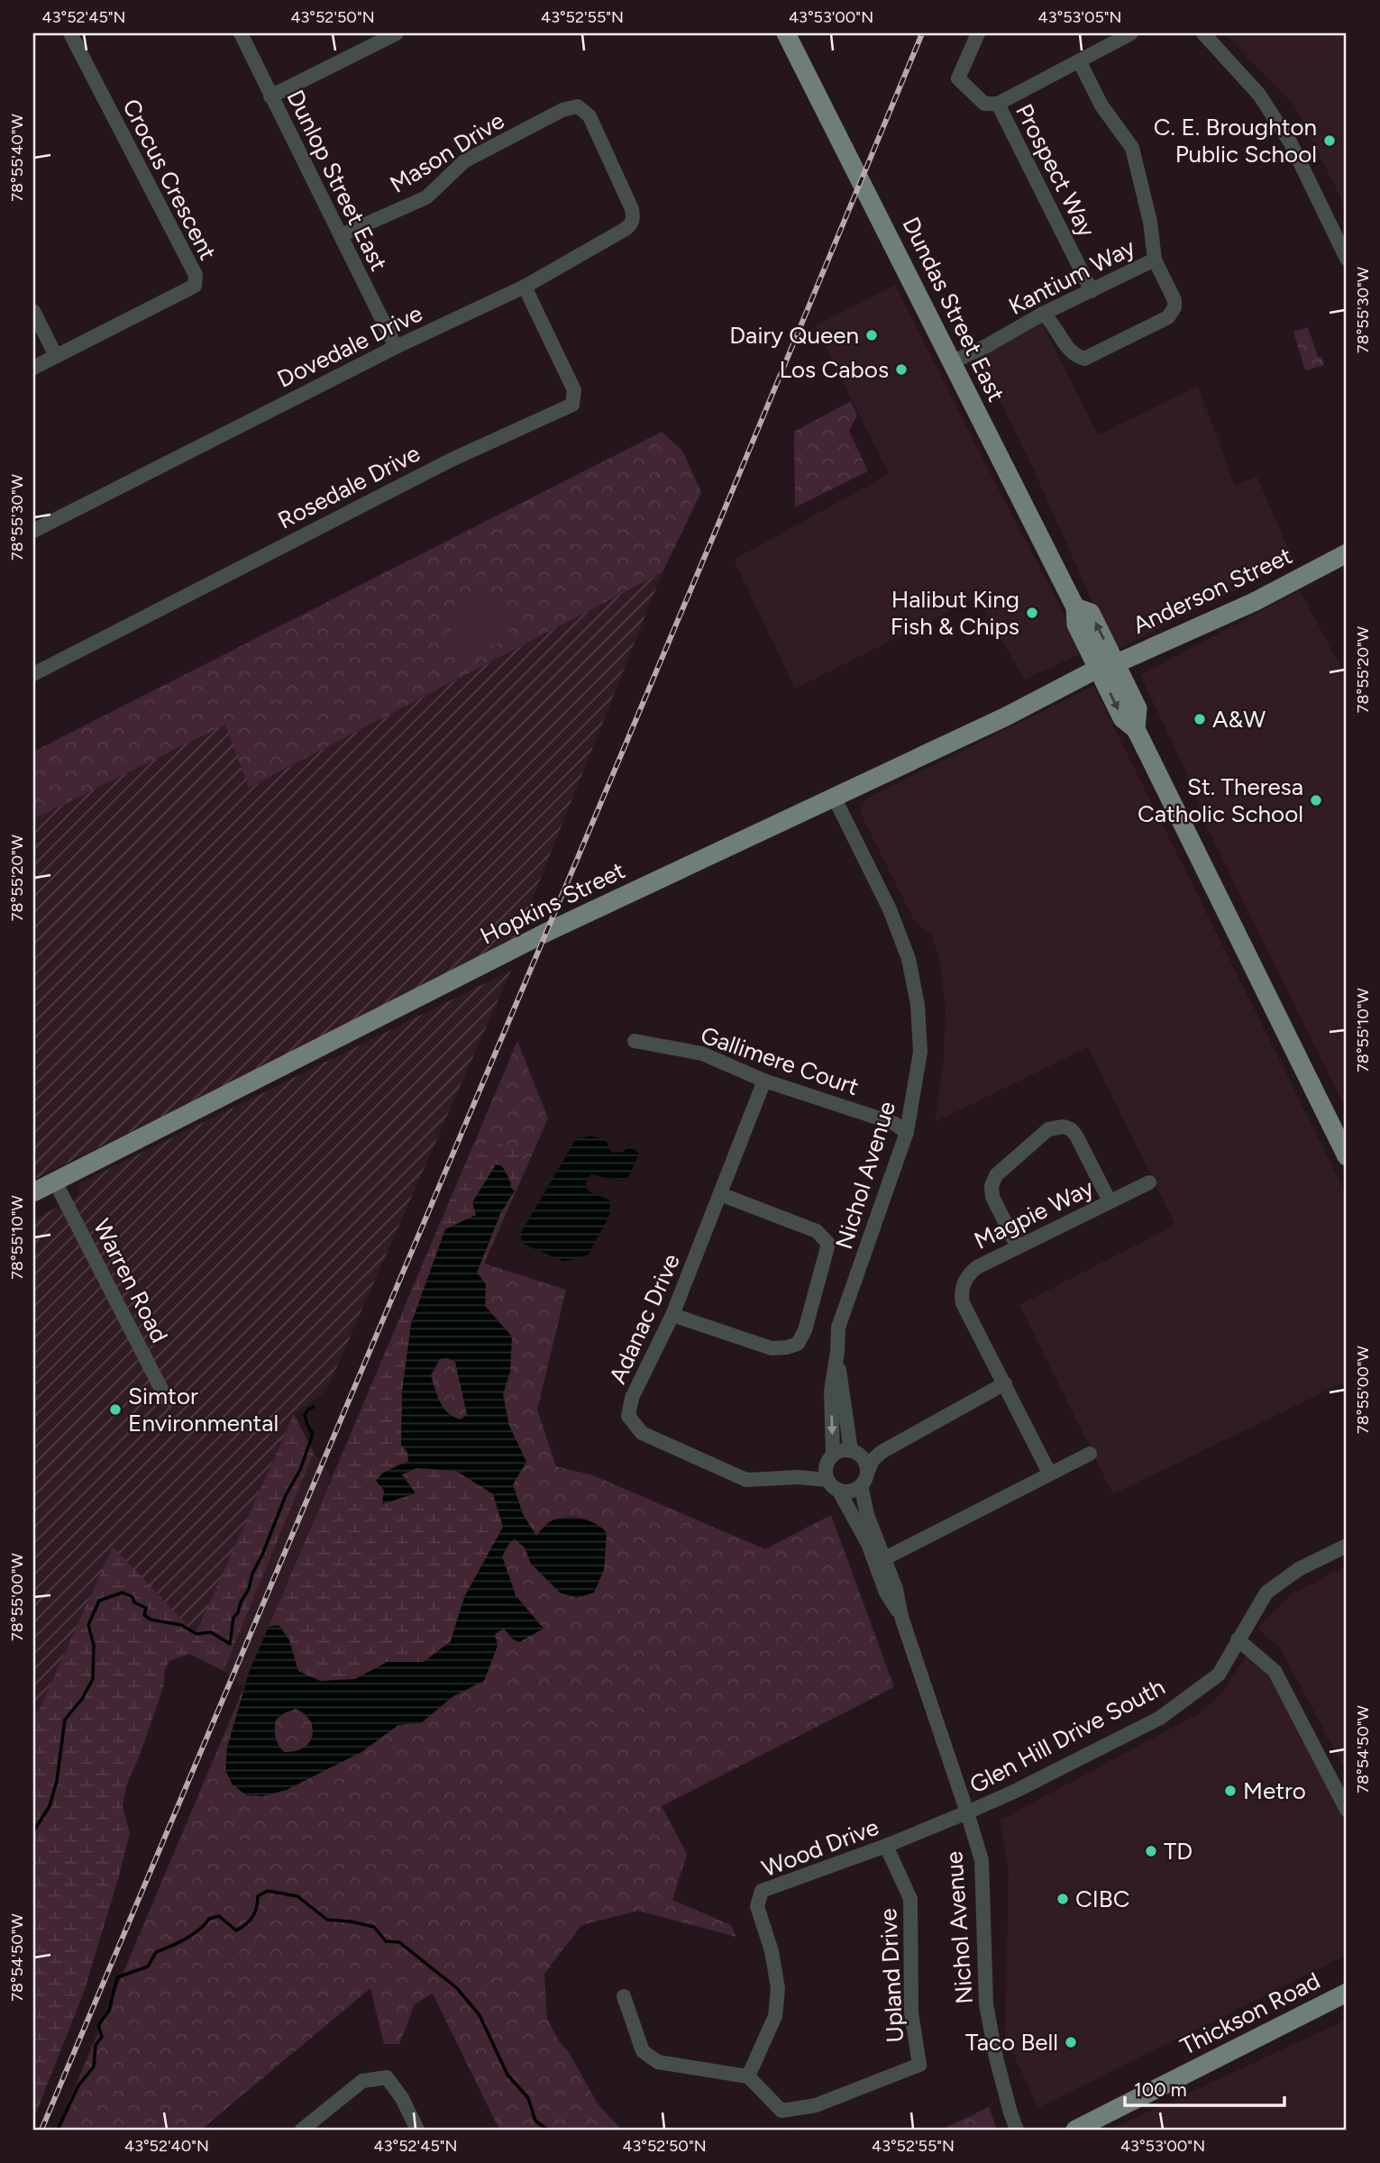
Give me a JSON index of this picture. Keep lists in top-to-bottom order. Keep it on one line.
{"streets":{"main road":["Dundas Street East","Anderson Street","Hopkins Street","Thickson Road"],"street":["Mason Drive","Prospect Way","Crocus Crescent","Dunlop Street East","Kantium Way","Dovedale Drive","Rosedale Drive","Gallimere Court","Nichol Avenue","Magpie Way","Warren Road","Adanac Drive","Glen Hill Drive South","Wood Drive","Upland Drive"]},"crossings":[["Mason Drive","Dunlop Street East"],["Mason Drive","Dovedale Drive"],["Prospect Way","Kantium Way"],["Dunlop Street East","Dovedale Drive"],["Kantium Way","Dundas Street East"],["Dundas Street East","Anderson Street"],["Dundas Street East","Hopkins Street"],["Dovedale Drive","Rosedale Drive"],["Anderson Street","Hopkins Street"],["Hopkins Street","Nichol Avenue"],["Hopkins Street","Warren Road"],["Gallimere Court","Nichol Avenue"],["Gallimere Court","Adanac Drive"],["Nichol Avenue","Adanac Drive"],["Nichol Avenue","Glen Hill Drive South"],["Nichol Avenue","Wood Drive"],["Glen Hill Drive South","Wood Drive"],["Wood Drive","Upland Drive"]],"places":["C. E. Broughton Public School","Dairy Queen","Los Cabos","Halibut King Fish & Chips","A&W","St. Theresa Catholic School","Simtor Environmental","Metro","TD","CIBC","Taco Bell"],"scale_bar":"100 m","coordinates":["43°52'45\"N","43°52'50\"N","43°52'55\"N","43°53'00\"N","43°53'05\"N","78°55'40\"W","78°55'30\"W","78°55'20\"W","78°55'10\"W","78°55'00\"W","78°54'50\"W","43°52'40\"N"]}
